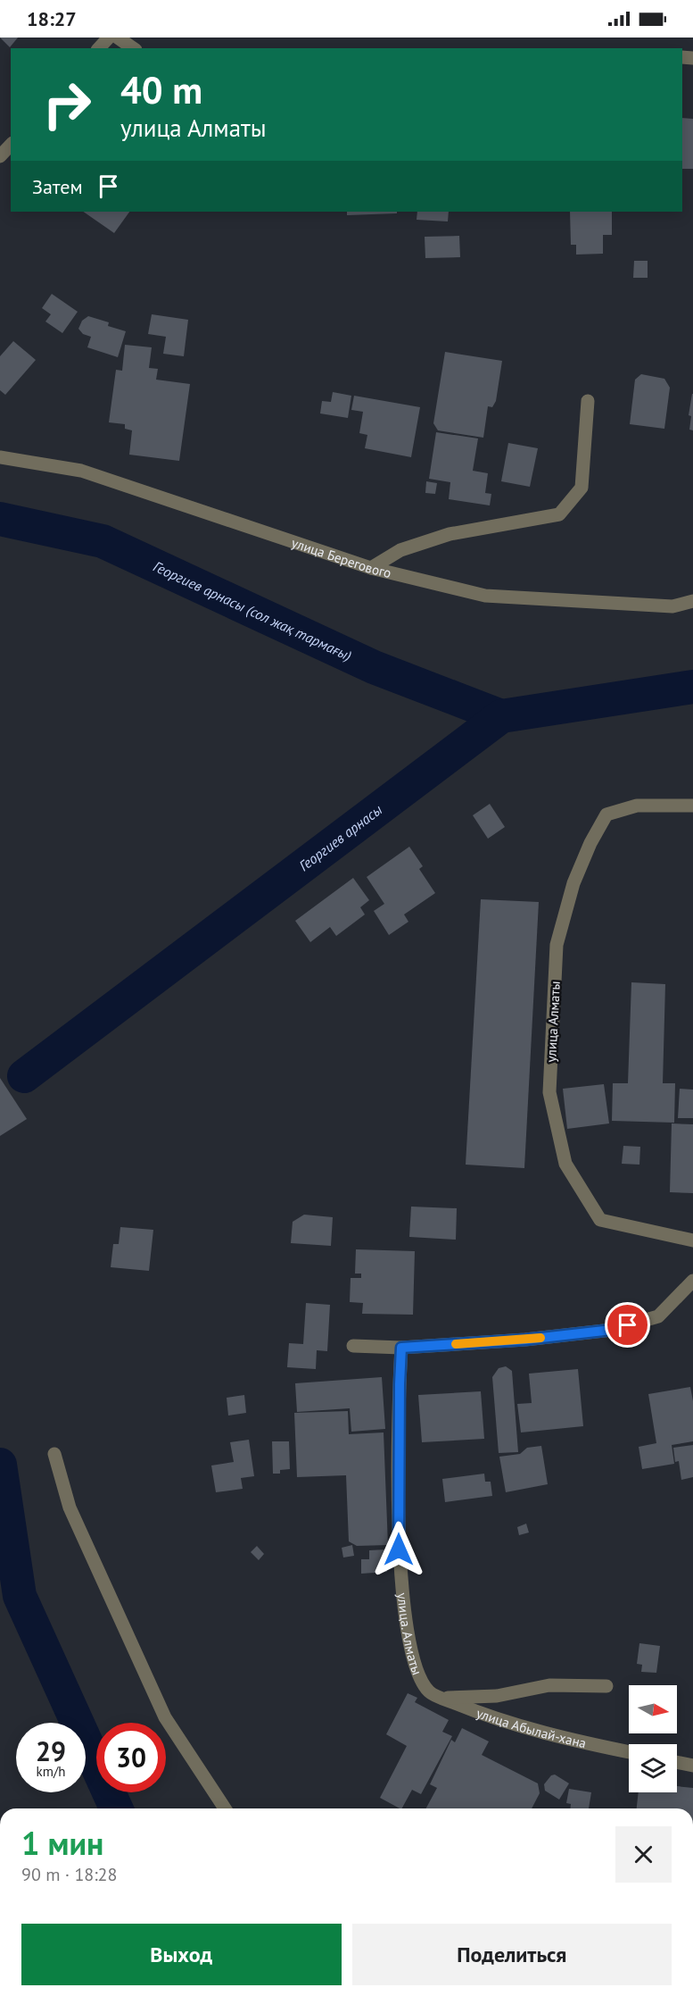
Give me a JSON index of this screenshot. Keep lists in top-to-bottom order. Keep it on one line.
{"streets":{"street":["улица Берегового","улица Алматы","улица. Алматы","улица Абылай-хана"]},"crossings":[["улица. Алматы","улица Абылай-хана"]],"water":["Георгиев арнасы (сол жақ тармағы)","Георгиев арнасы"],"north":"right","page":{"status":"18:27","turn":["40 m","улица Алматы"],"then":"Затем","speed":"29 km/h","limit":"30","heading":["1 мин","90 m · 18:28"],"buttons":["Выход","Поделиться"]}}
